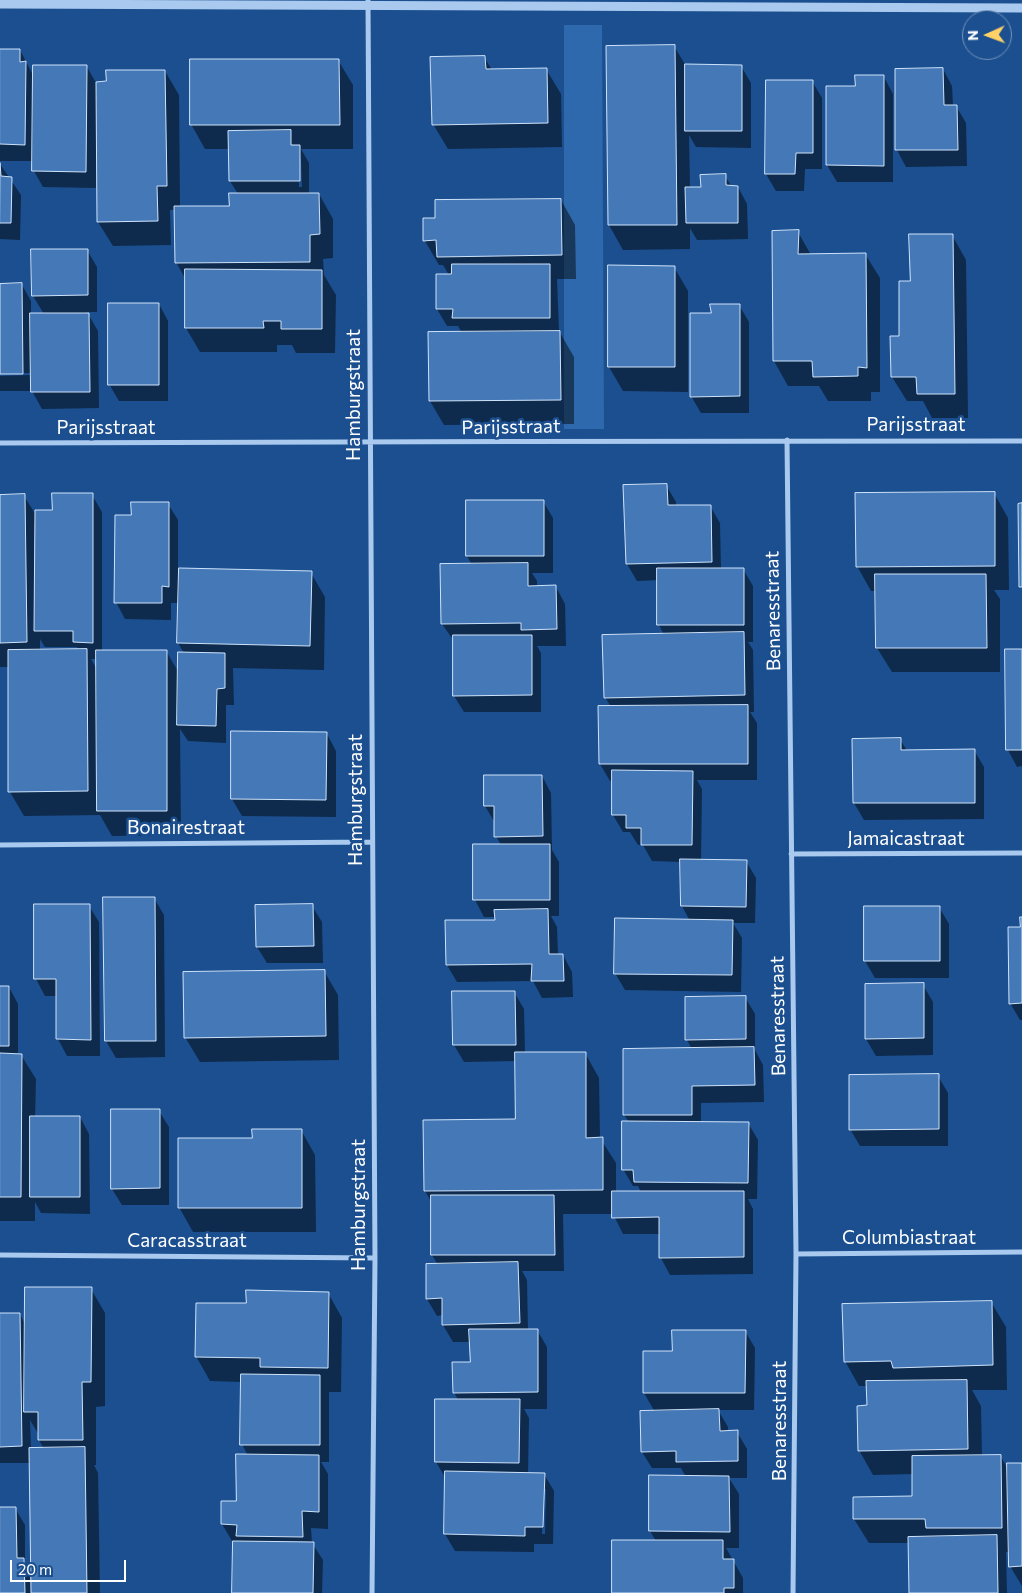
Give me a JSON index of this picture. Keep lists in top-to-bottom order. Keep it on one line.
{"streets":{"street":["Hamburgstraat","Parijsstraat","Benaresstraat","Bonairestraat","Jamaicastraat","Columbiastraat","Caracasstraat"]},"crossings":[["Hamburgstraat","Parijsstraat"],["Hamburgstraat","Bonairestraat"],["Hamburgstraat","Caracasstraat"],["Parijsstraat","Benaresstraat"],["Benaresstraat","Jamaicastraat"],["Benaresstraat","Columbiastraat"]],"scale_bar":"20 m","north":"left"}
